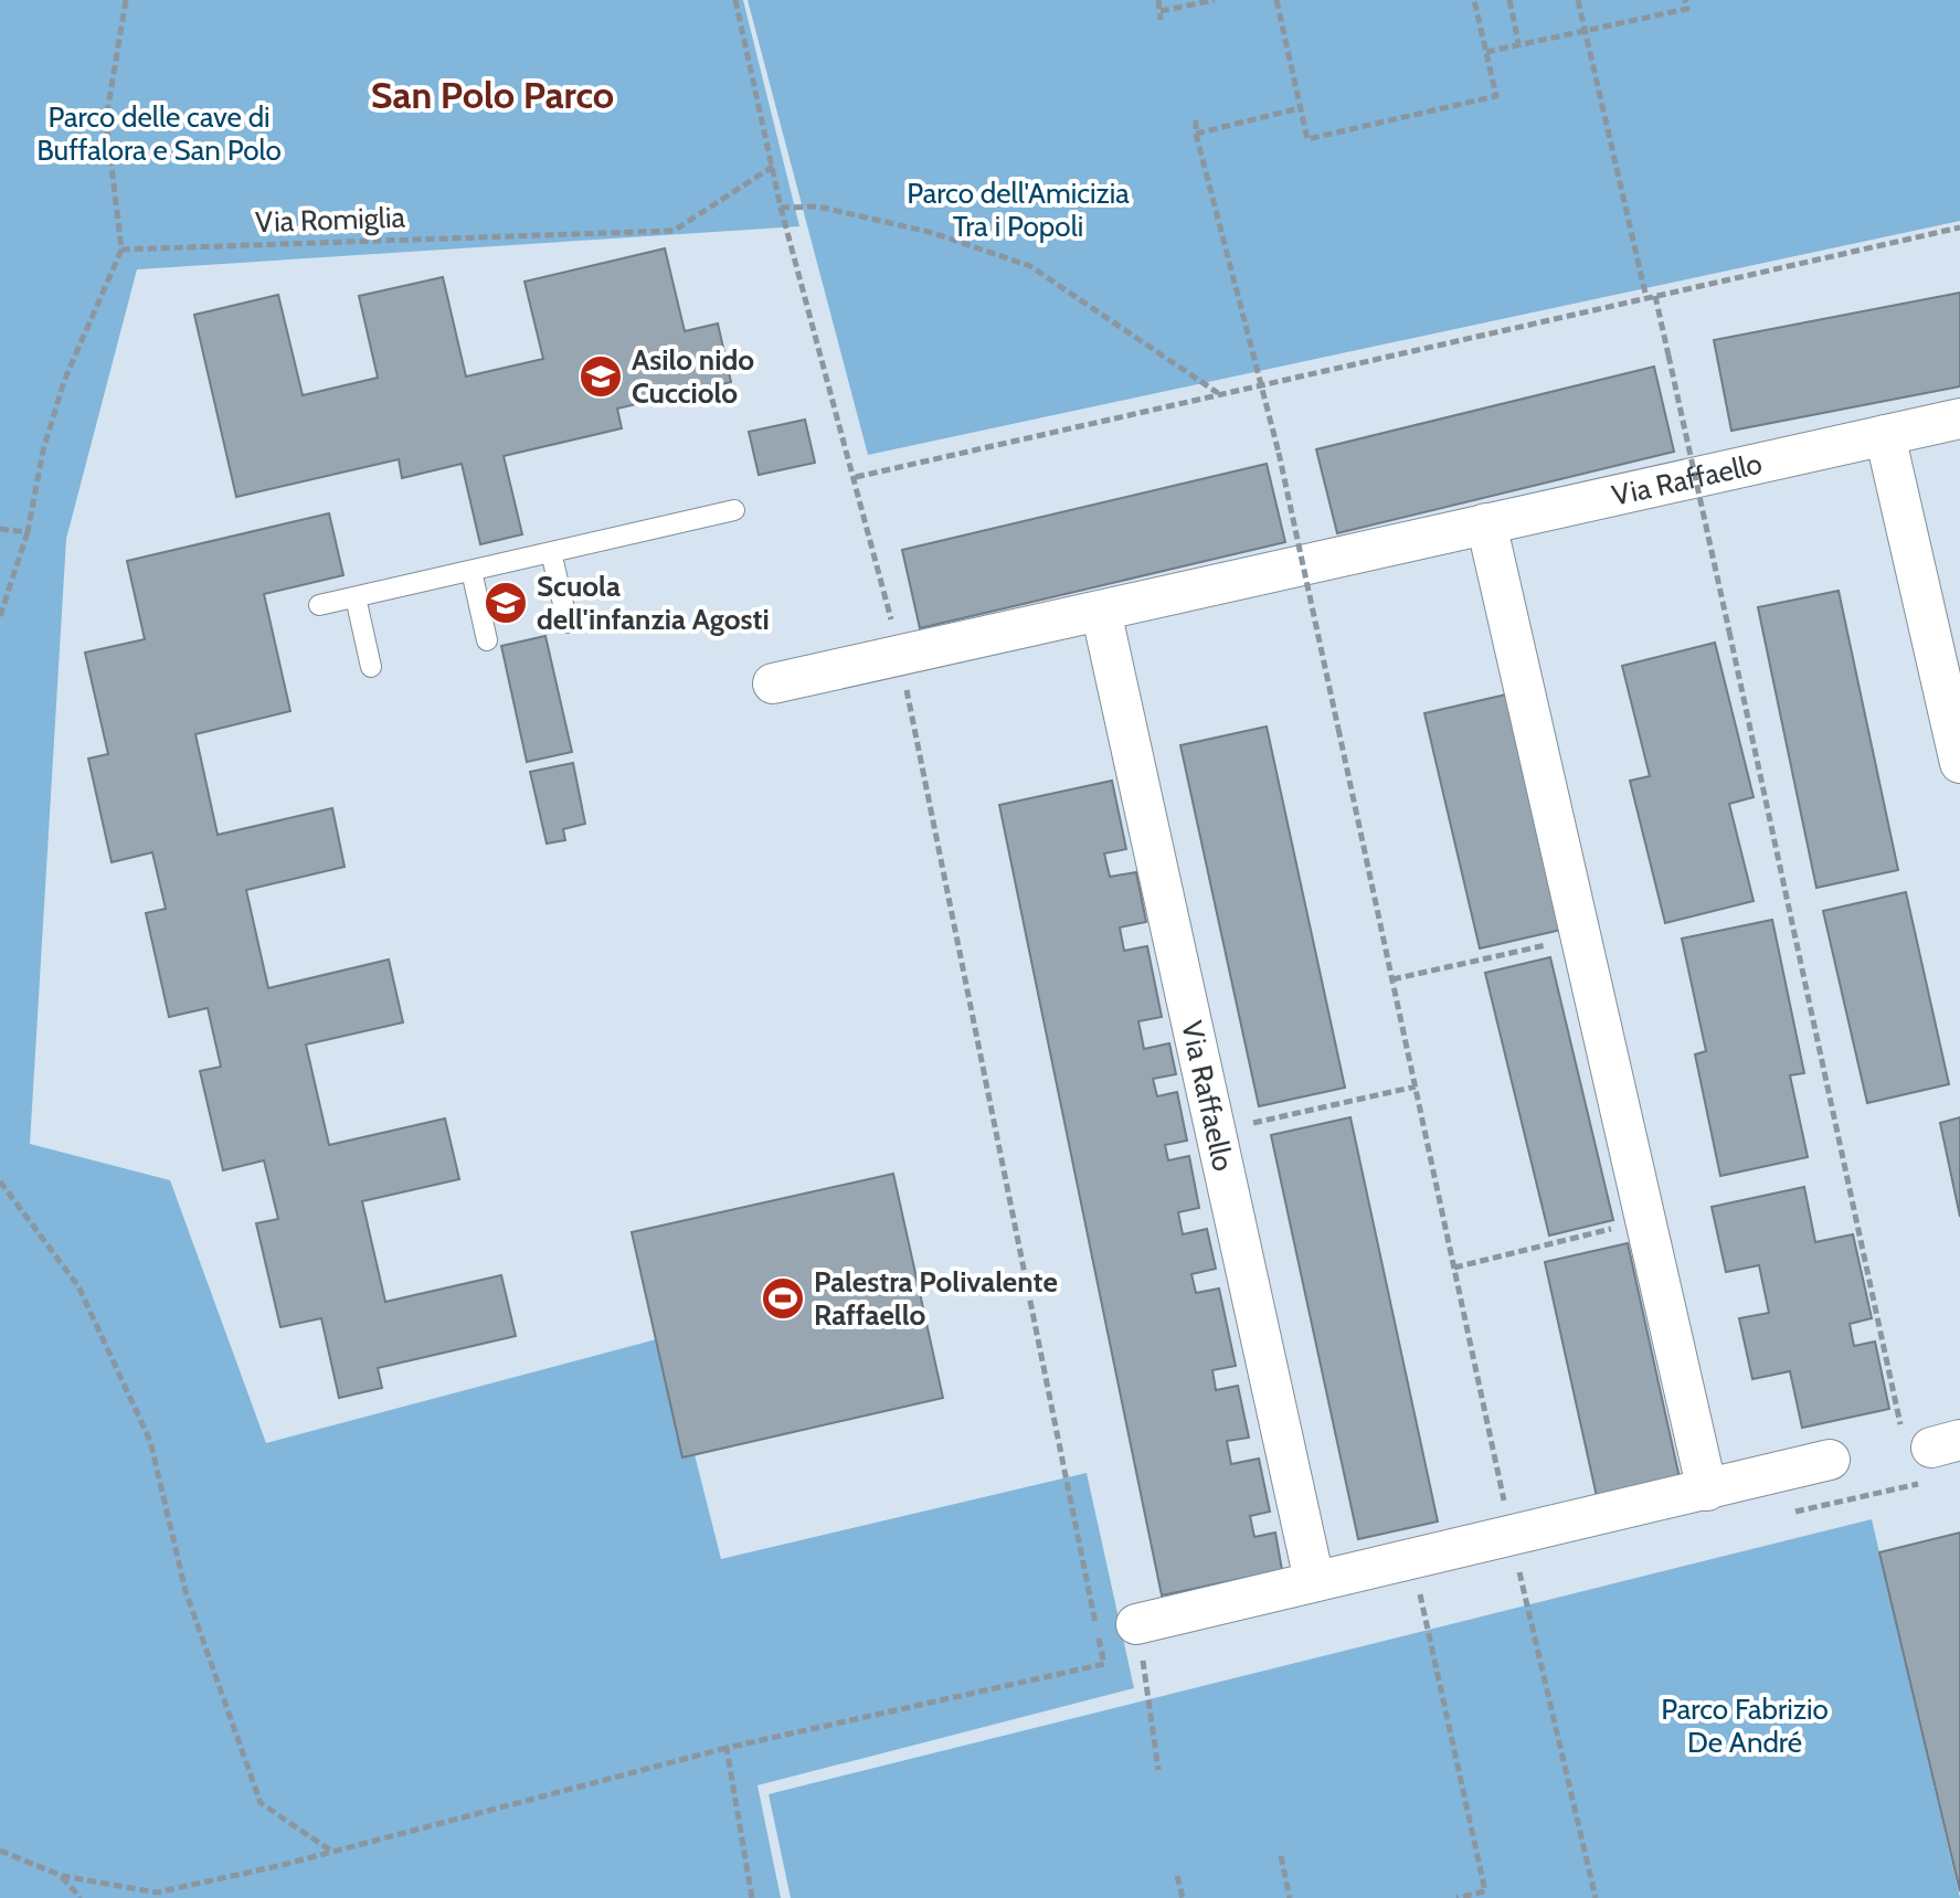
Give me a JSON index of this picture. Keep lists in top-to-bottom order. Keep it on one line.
{"streets":{"street":["Via Raffaello"],"path":["Via Romiglia"]},"districts":["San Polo Parco"],"parks":["Parco delle cave di Buffalora e San Polo","Parco dell'Amicizia Tra i Popoli","Parco Fabrizio De André"],"places":{"school or university":["Asilo nido Cucciolo","Scuola dell'infanzia Agosti"],"sports":["Palestra Polivalente Raffaello"]}}
